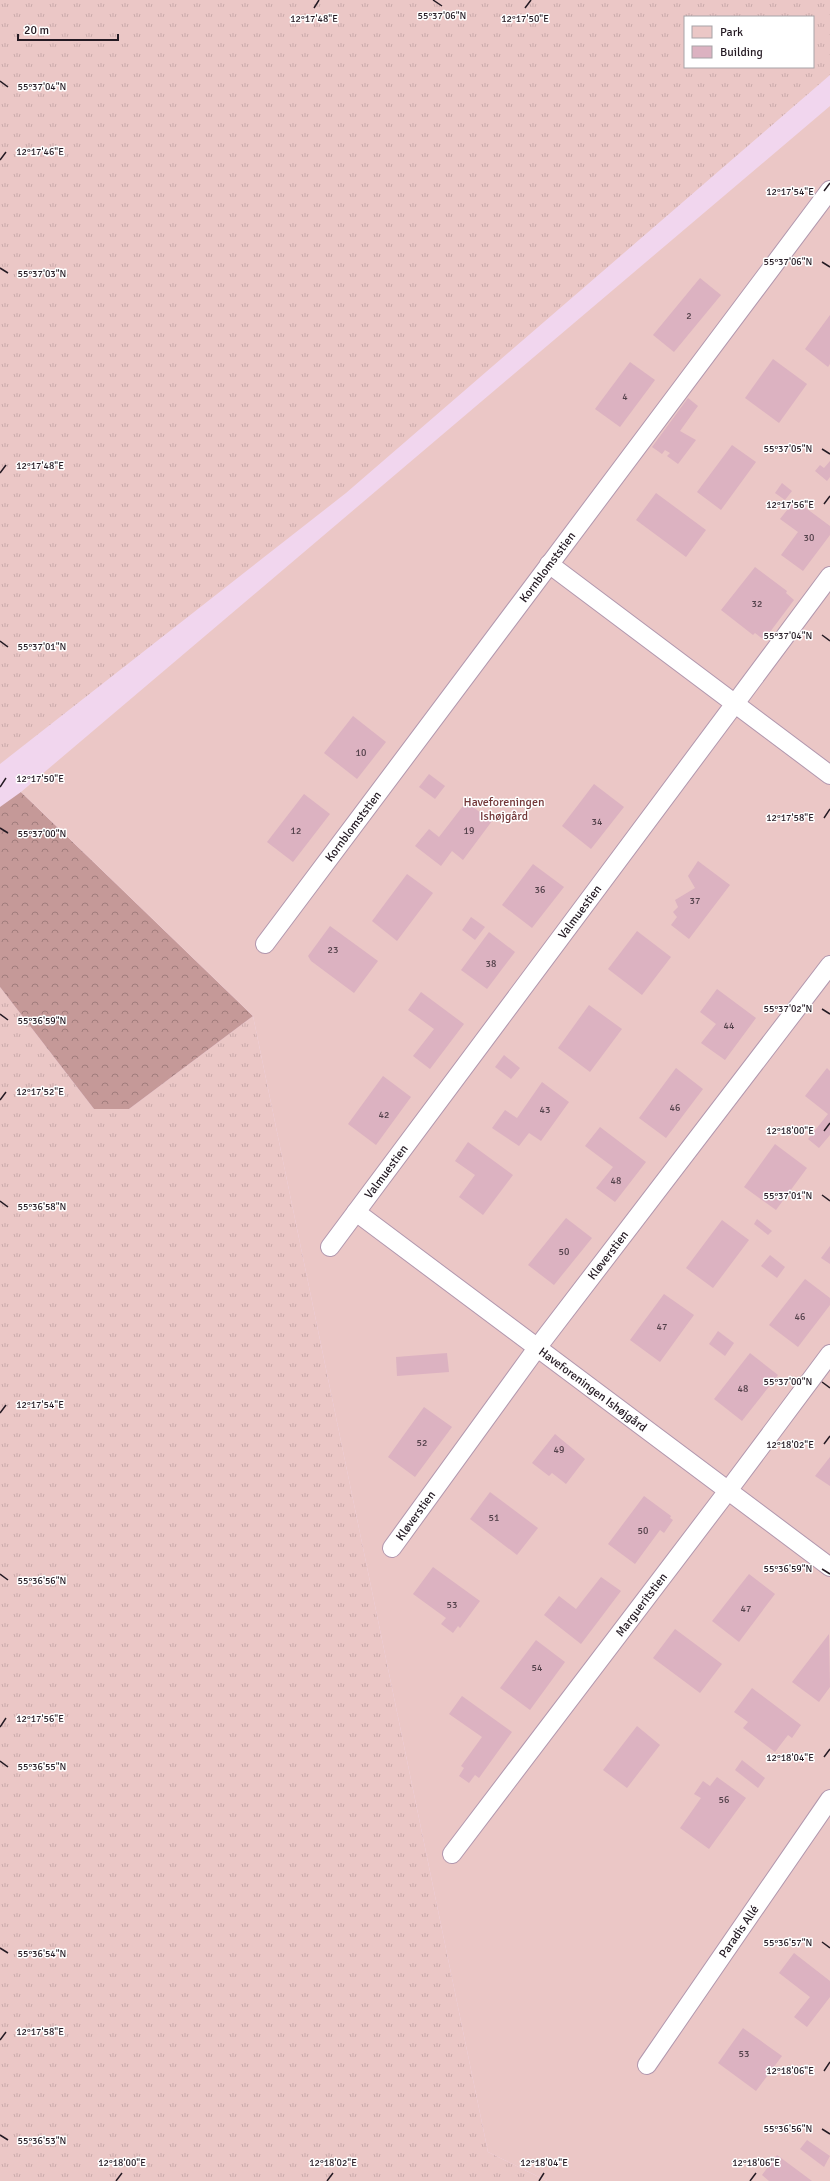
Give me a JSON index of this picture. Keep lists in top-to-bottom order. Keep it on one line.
{"streets":{"lane":["Kornblomststien","Valmuestien","Kløverstien","Haveforeningen Ishøjgård","Margueritstien","Paradis Allé"]},"crossings":[["Valmuestien","Haveforeningen Ishøjgård"],["Kløverstien","Haveforeningen Ishøjgård"],["Haveforeningen Ishøjgård","Margueritstien"]],"parks":["Haveforeningen Ishøjgård"],"house_numbers":["2","4","30","32","10","34","12","19","36","37","23","38","44","46","43","42","48","50","46","47","48","52","49","51","50","53","47","54","56","53"],"legend":["Park","Building"],"scale_bar":"20 m","coordinates":["55°37'06\"N","12°17'48\"E","12°17'50\"E","55°37'04\"N","12°17'46\"E","12°17'54\"E","55°37'03\"N","55°37'05\"N","12°17'56\"E","55°37'01\"N","12°17'58\"E","55°37'00\"N","55°37'02\"N","55°36'59\"N","12°17'52\"E","12°18'00\"E","55°36'58\"N","12°18'02\"E","55°36'56\"N","12°18'04\"E","55°36'55\"N","55°36'57\"N","55°36'54\"N","12°18'06\"E","55°36'53\"N"]}
